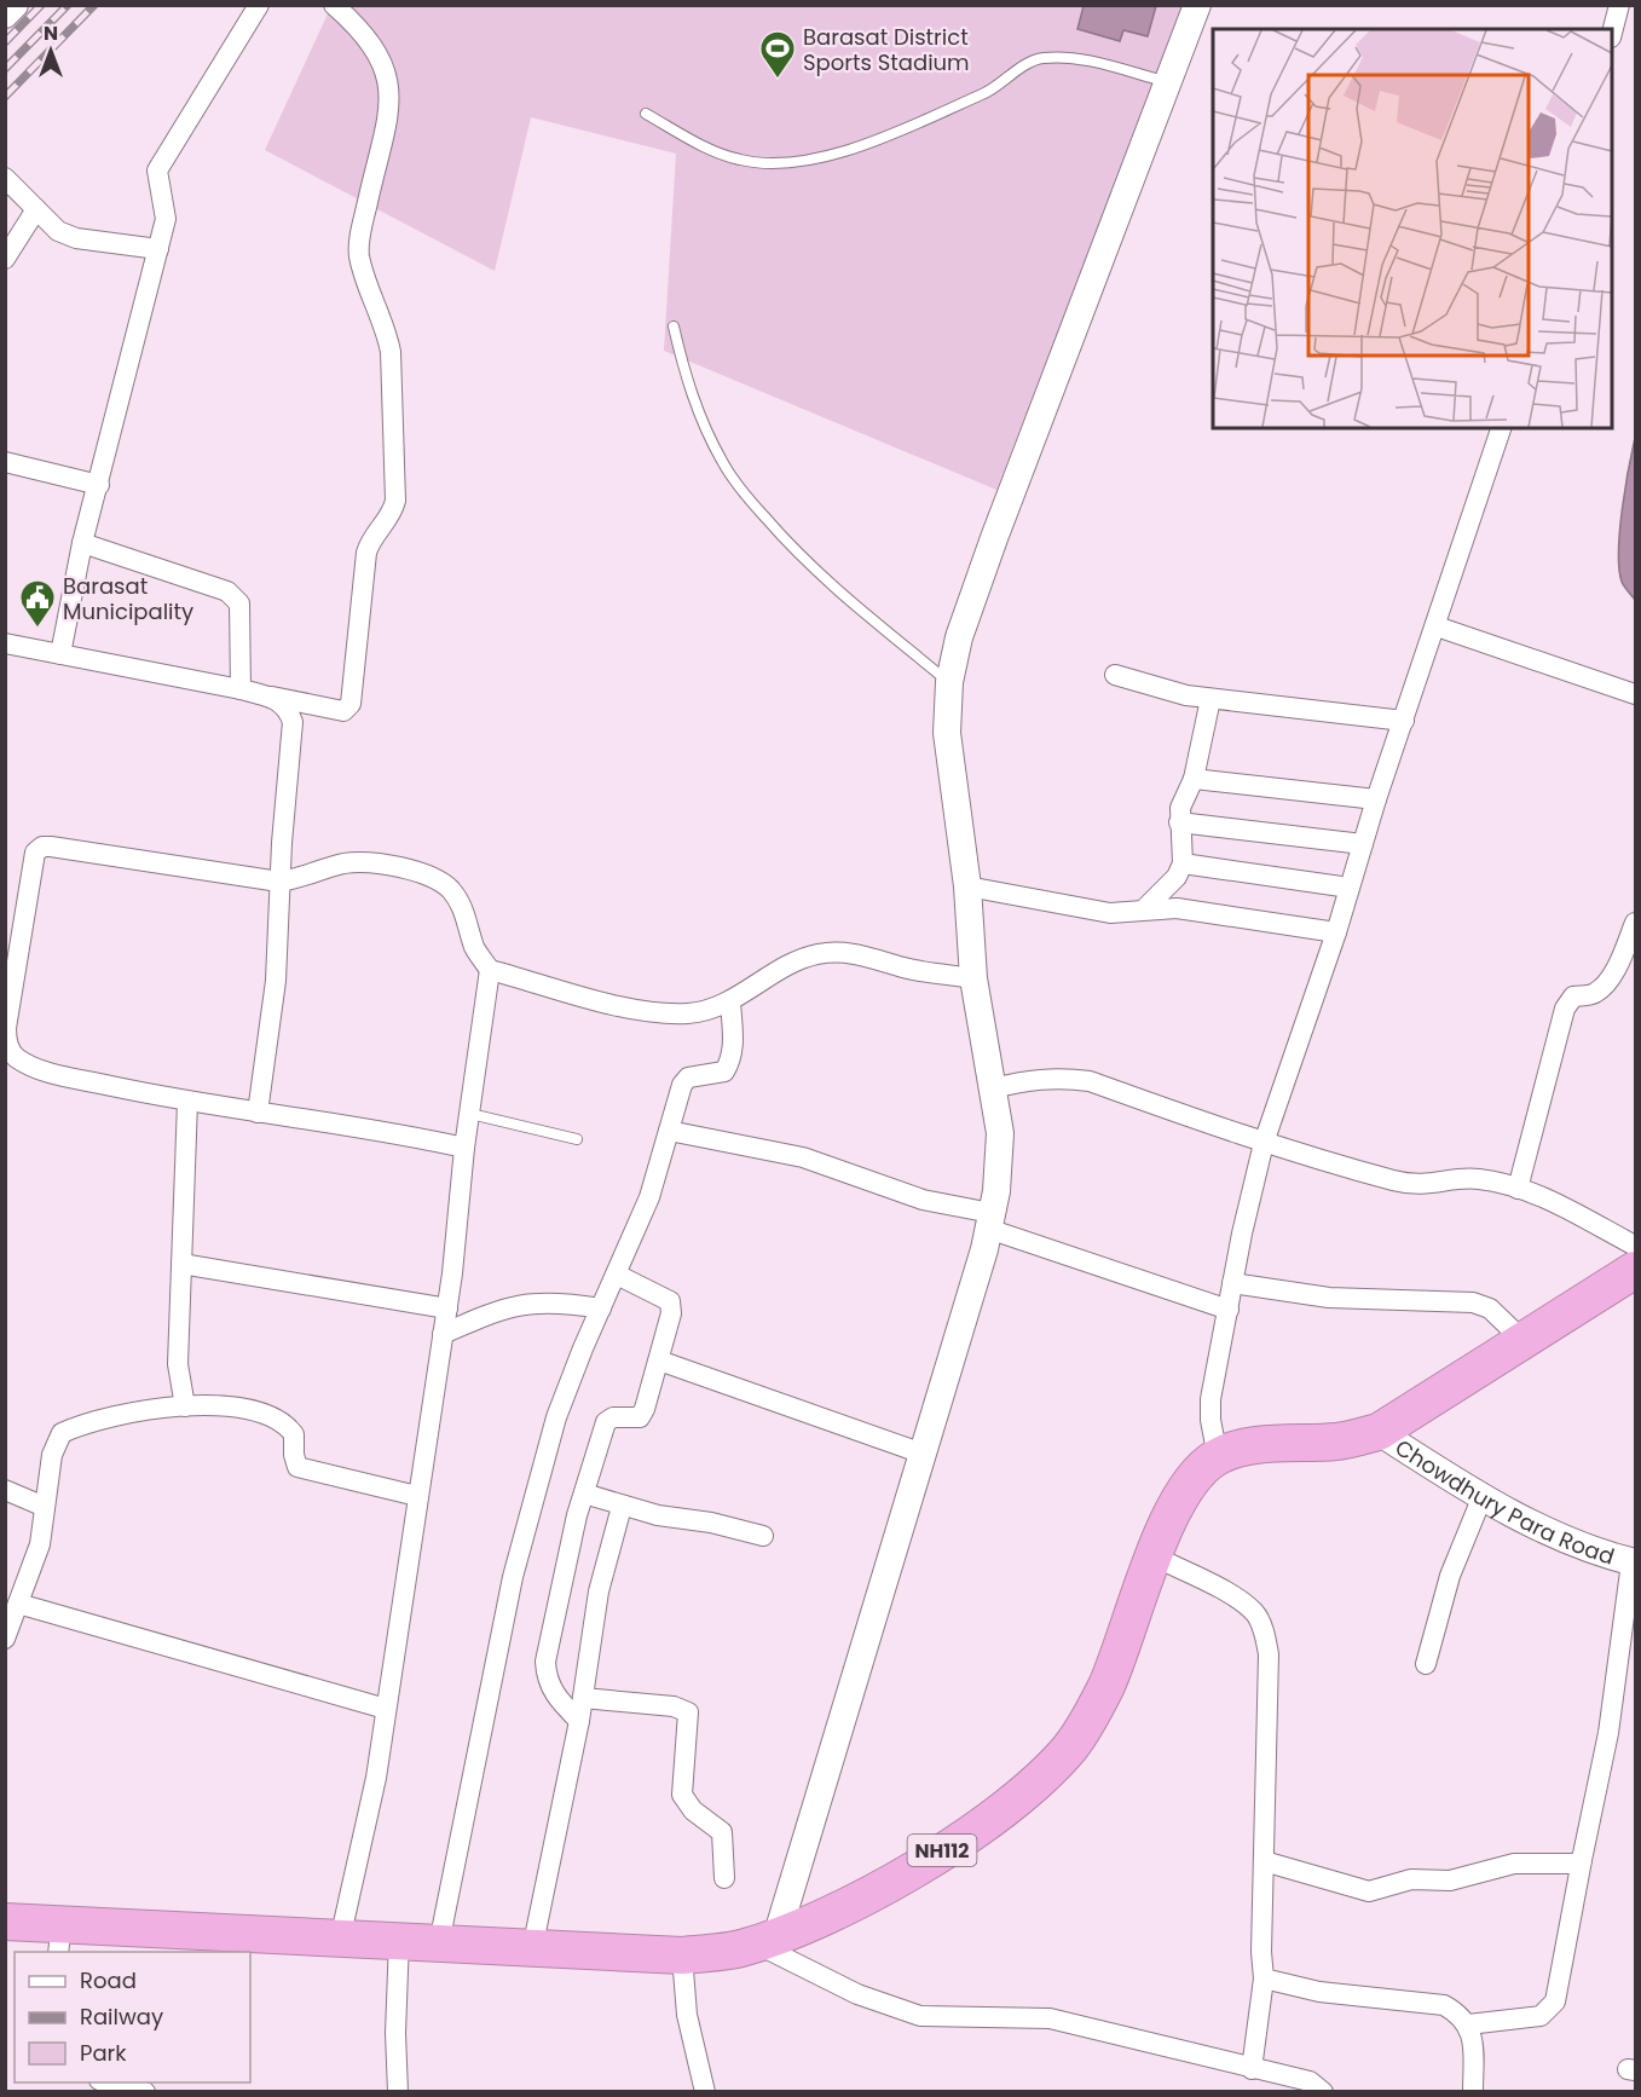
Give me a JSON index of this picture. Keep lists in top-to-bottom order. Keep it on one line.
{"streets":{"highway":["NH112"],"street":["Chowdhury Para Road"]},"crossings":[["Chowdhury Para Road","NH112"]],"places":{"sports":["Barasat District Sports Stadium"],"public building":["Barasat Municipality"]},"legend":["Road","Railway","Park"],"north":"top"}
